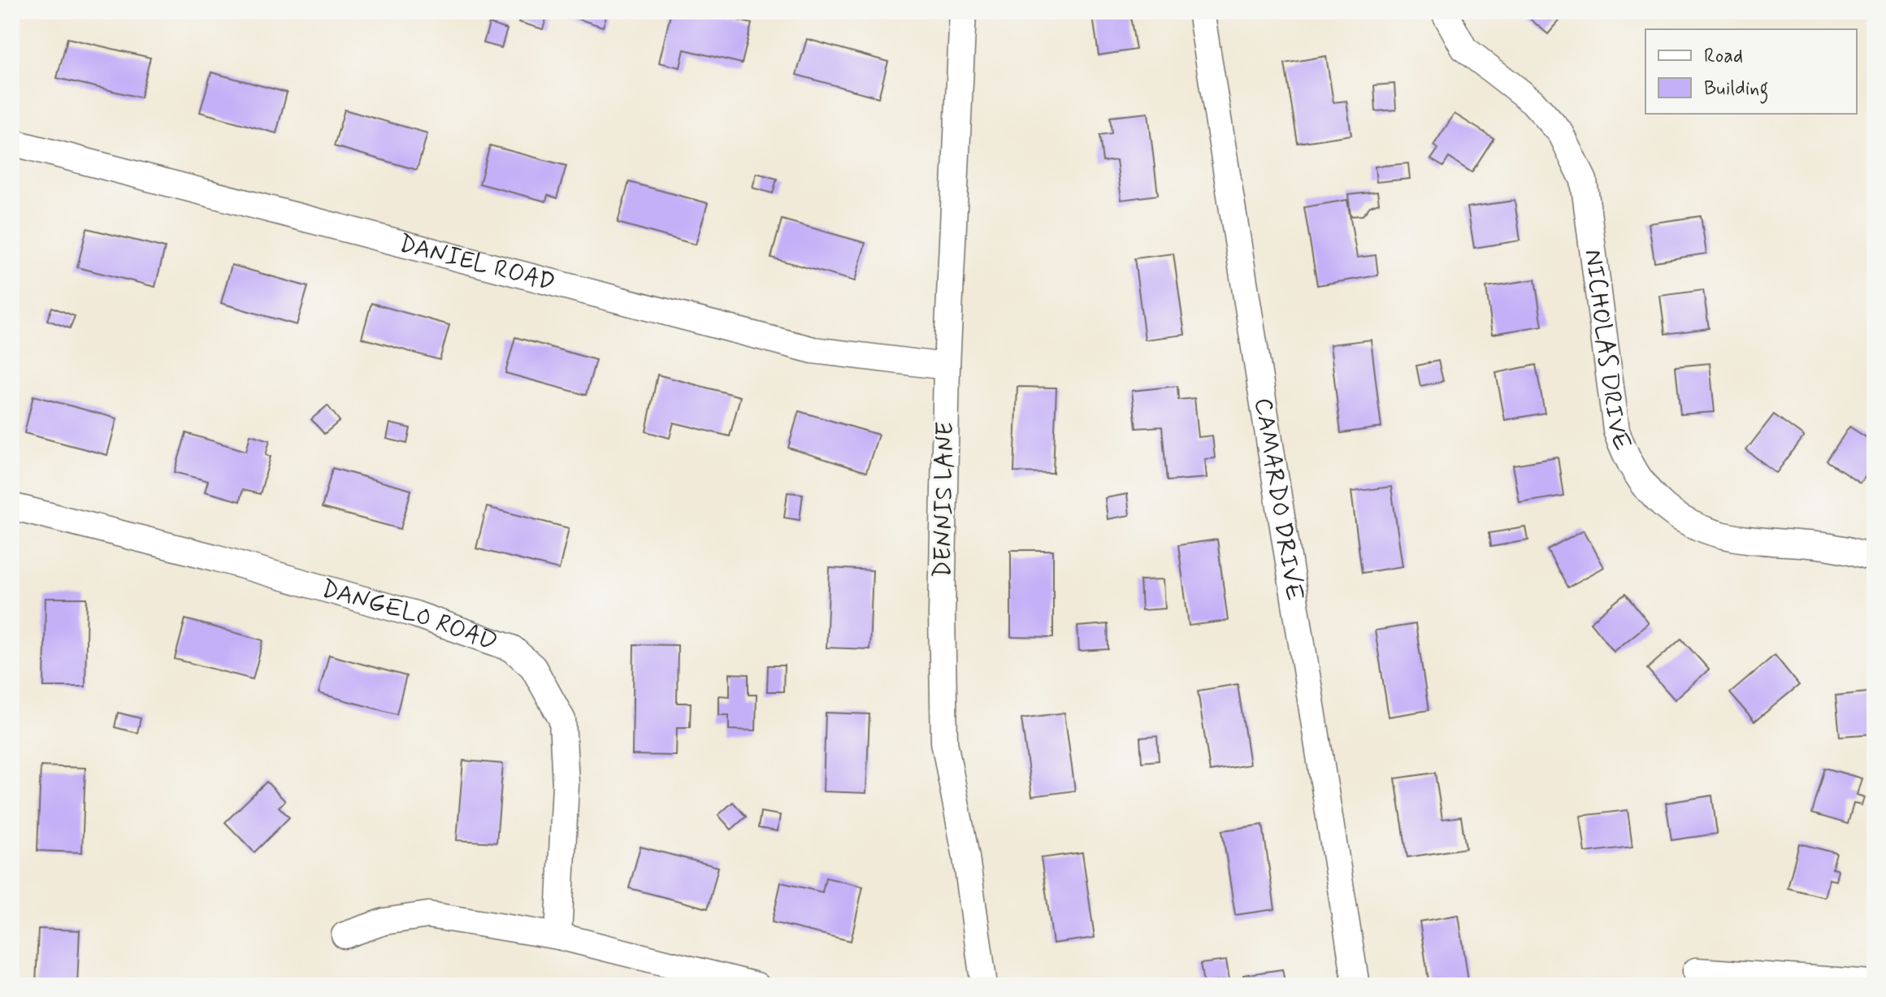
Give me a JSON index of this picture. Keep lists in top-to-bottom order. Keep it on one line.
{"streets":{"street":["DANIEL ROAD","NICHOLAS DRIVE","CAMARDO DRIVE","DENNIS LANE","DANGELO ROAD"]},"crossings":[["DANIEL ROAD","DENNIS LANE"]],"legend":["Road","Building"]}
